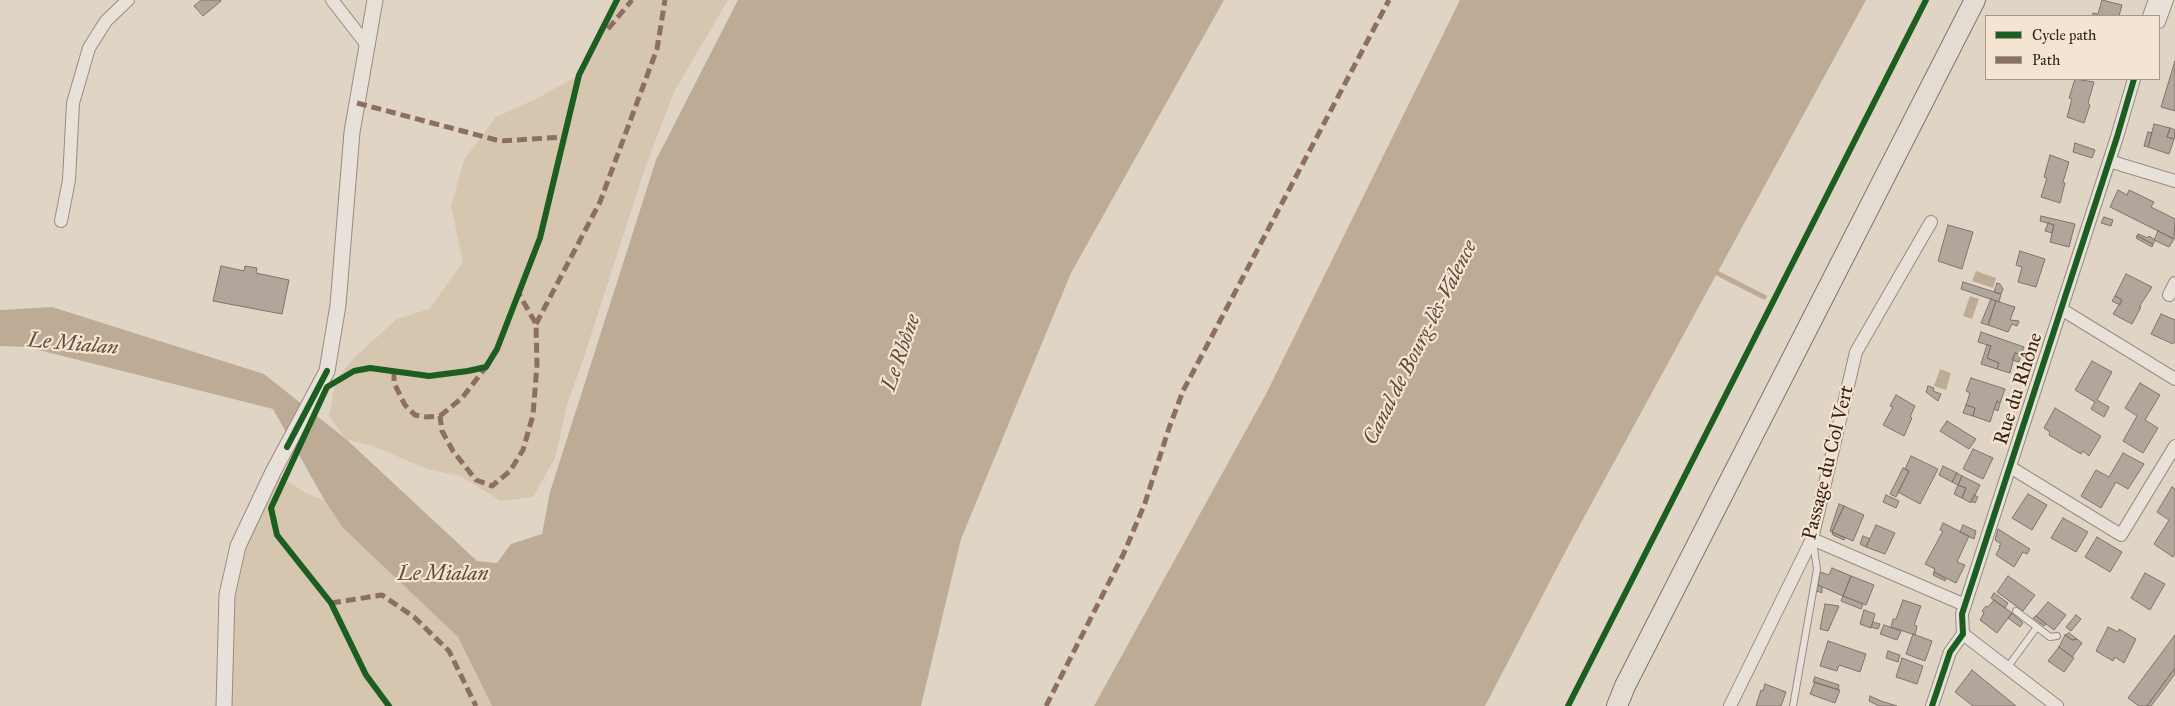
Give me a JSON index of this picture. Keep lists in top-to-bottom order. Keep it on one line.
{"streets":{"street":["Rue du Rhône","Passage du Col Vert"]},"water":["Canal de Bourg-lès-Valence","Le Mialan","Le Rhône"],"legend":["Cycle path","Path"]}
